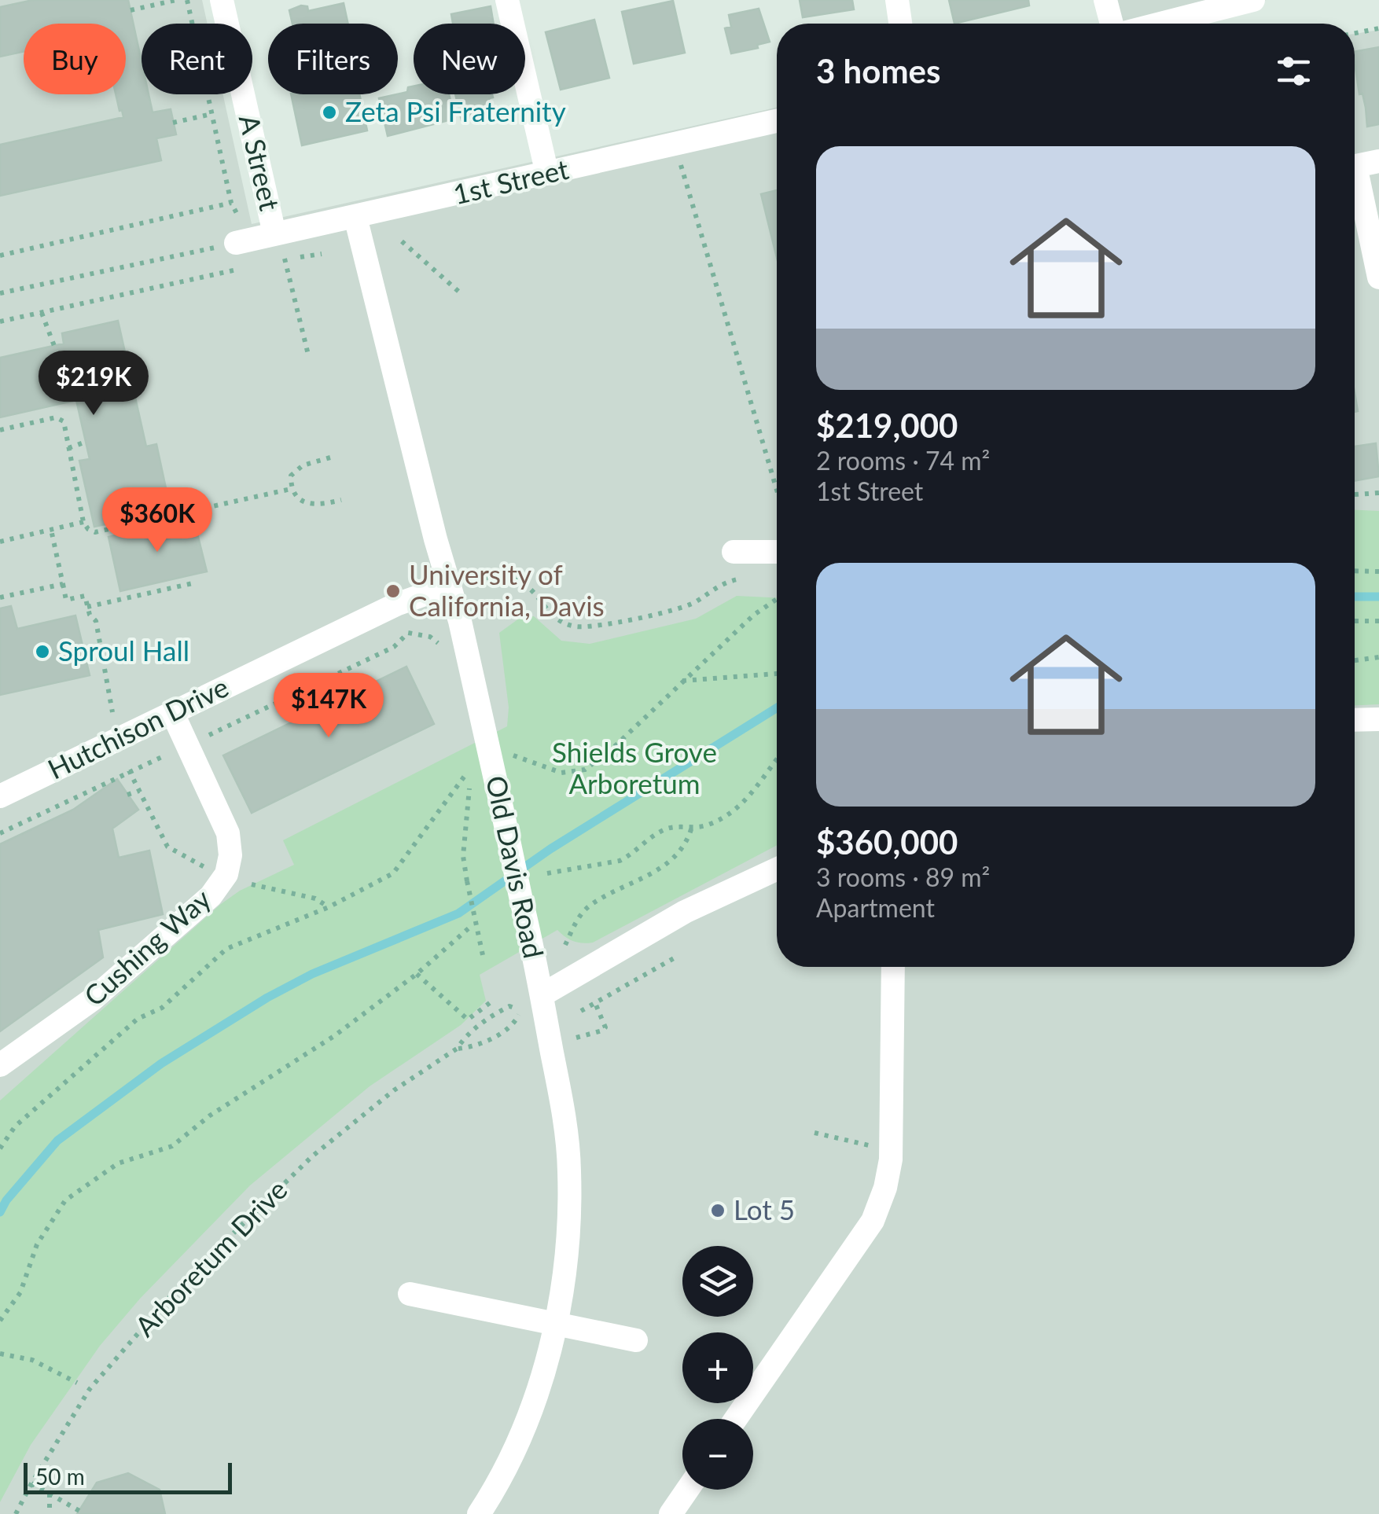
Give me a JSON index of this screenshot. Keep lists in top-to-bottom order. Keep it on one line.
{"streets":{"street":["A Street","1st Street","Hutchison Drive","Old Davis Road","Cushing Way"],"path":["Arboretum Drive"]},"crossings":[["A Street","1st Street"],["1st Street","Old Davis Road"],["Hutchison Drive","Old Davis Road"],["Hutchison Drive","Cushing Way"]],"parks":["Shields Grove Arboretum"],"places":["Zeta Psi Fraternity","University of California, Davis","Sproul Hall","Lot 5"],"scale_bar":"50 m","page":{"chip":["Buy","Rent","Filters","New"],"heading":"3 homes","list":[{"name":"$219,000","note":"2 rooms · 74 m² · 1st Street"},{"name":"$360,000","note":"3 rooms · 89 m² · Apartment"}],"price":["$219K","$360K","$147K"],"map_buttons":["+","−"],"scale":"50 m"}}
